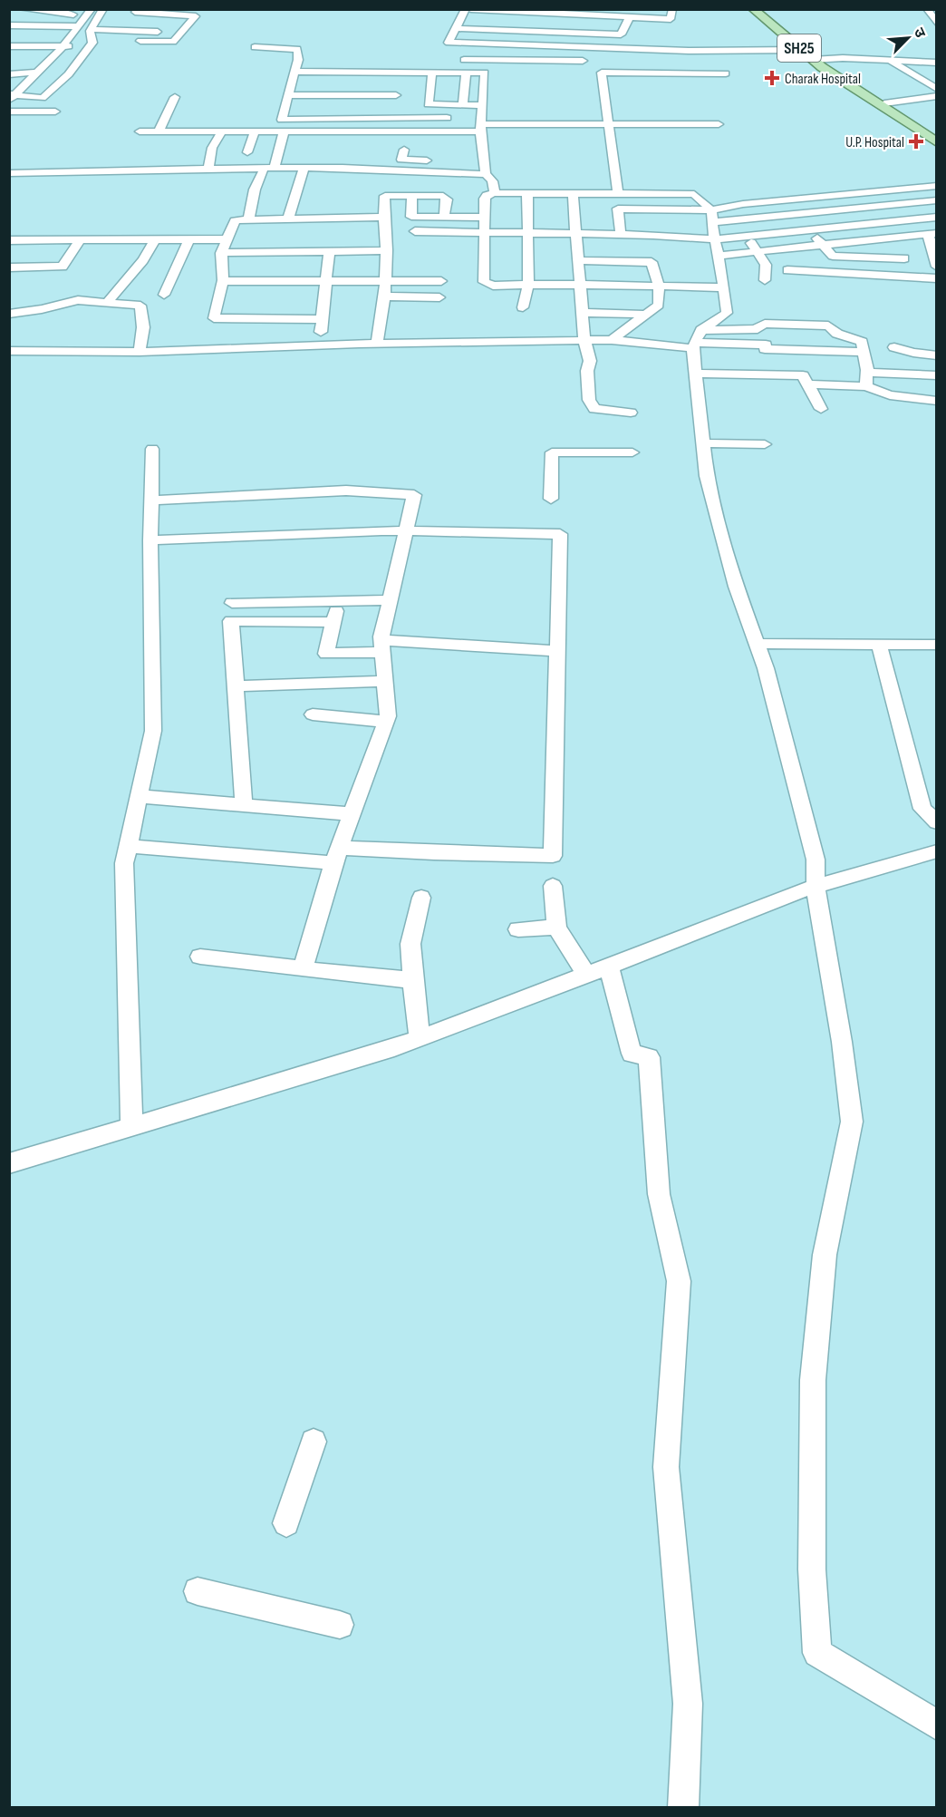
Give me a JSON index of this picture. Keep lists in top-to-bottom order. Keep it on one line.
{"streets":{"main road":["SH25"]},"places":{"health":["Charak Hospital","U.P. Hospital"]},"north":"top right"}
